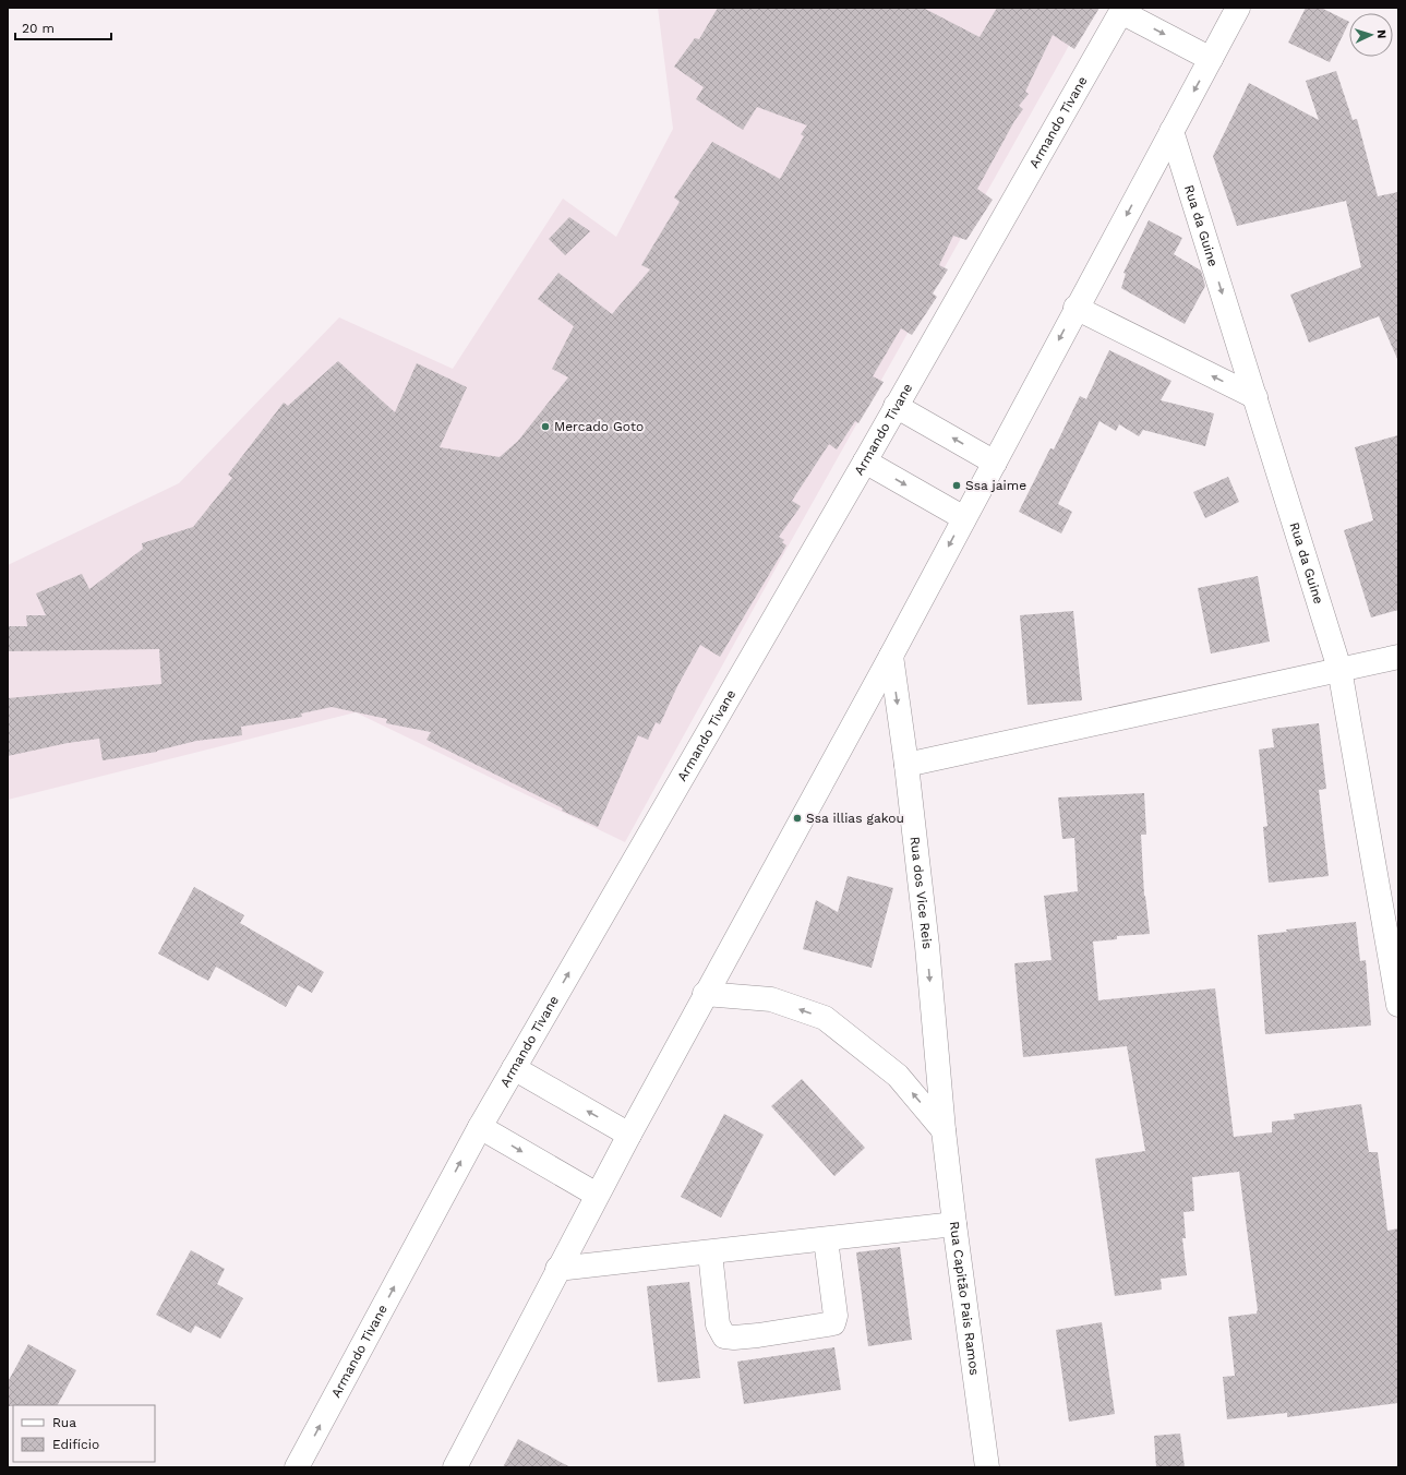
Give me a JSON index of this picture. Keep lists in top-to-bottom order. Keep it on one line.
{"streets":{"street":["Armando Tivane","Rua da Guine","Rua dos Vice Reis","Rua Capitão Pais Ramos"]},"crossings":[["Rua dos Vice Reis","Rua Capitão Pais Ramos"]],"one_way":["Rua dos Vice Reis"],"places":["Mercado Goto","Ssa jaime","Ssa illias gakou"],"legend":["Rua","Edifício"],"scale_bar":"20 m","north":"right"}
